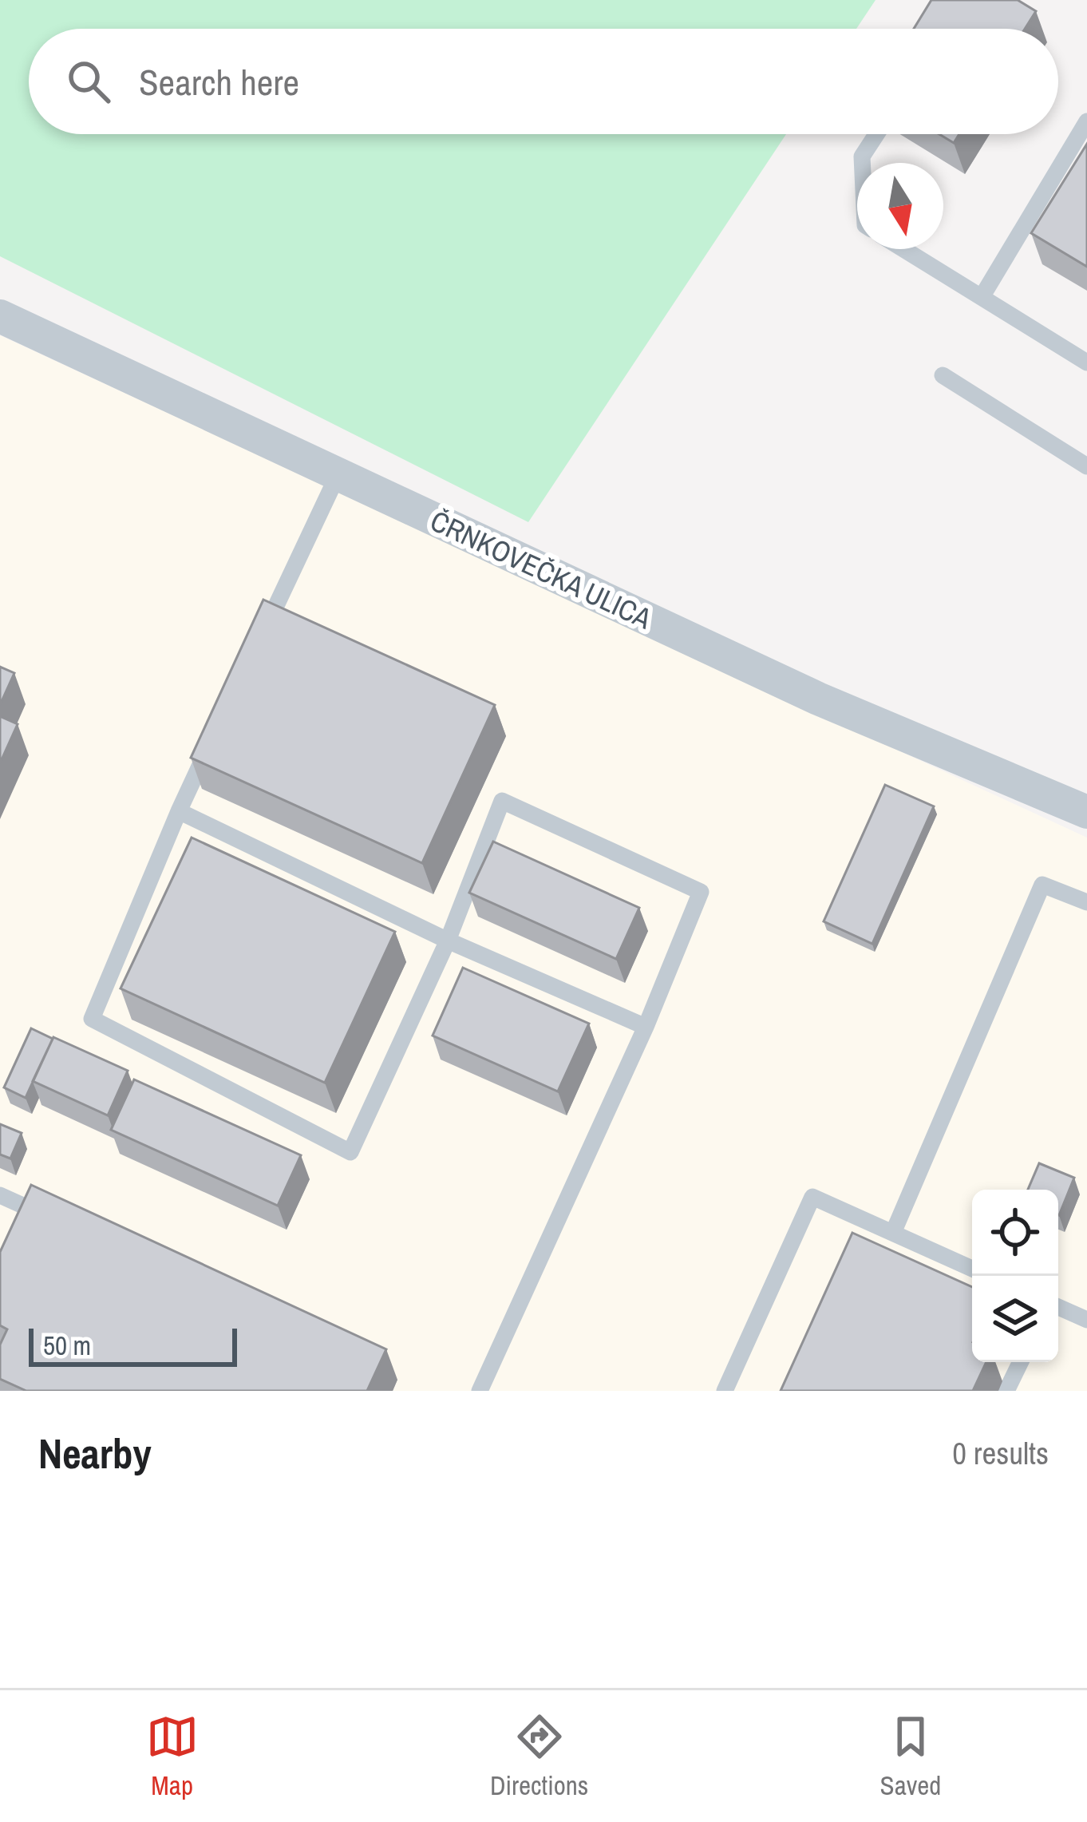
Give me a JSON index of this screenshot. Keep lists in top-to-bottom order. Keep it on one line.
{"streets":{"street":["ČRNKOVEČKA ULICA"]},"scale_bar":"50 m","north":"bottom","page":{"search":"Search here","scale":"50 m","heading":["Nearby","0 results"],"nav":["Map","Directions","Saved"]}}
